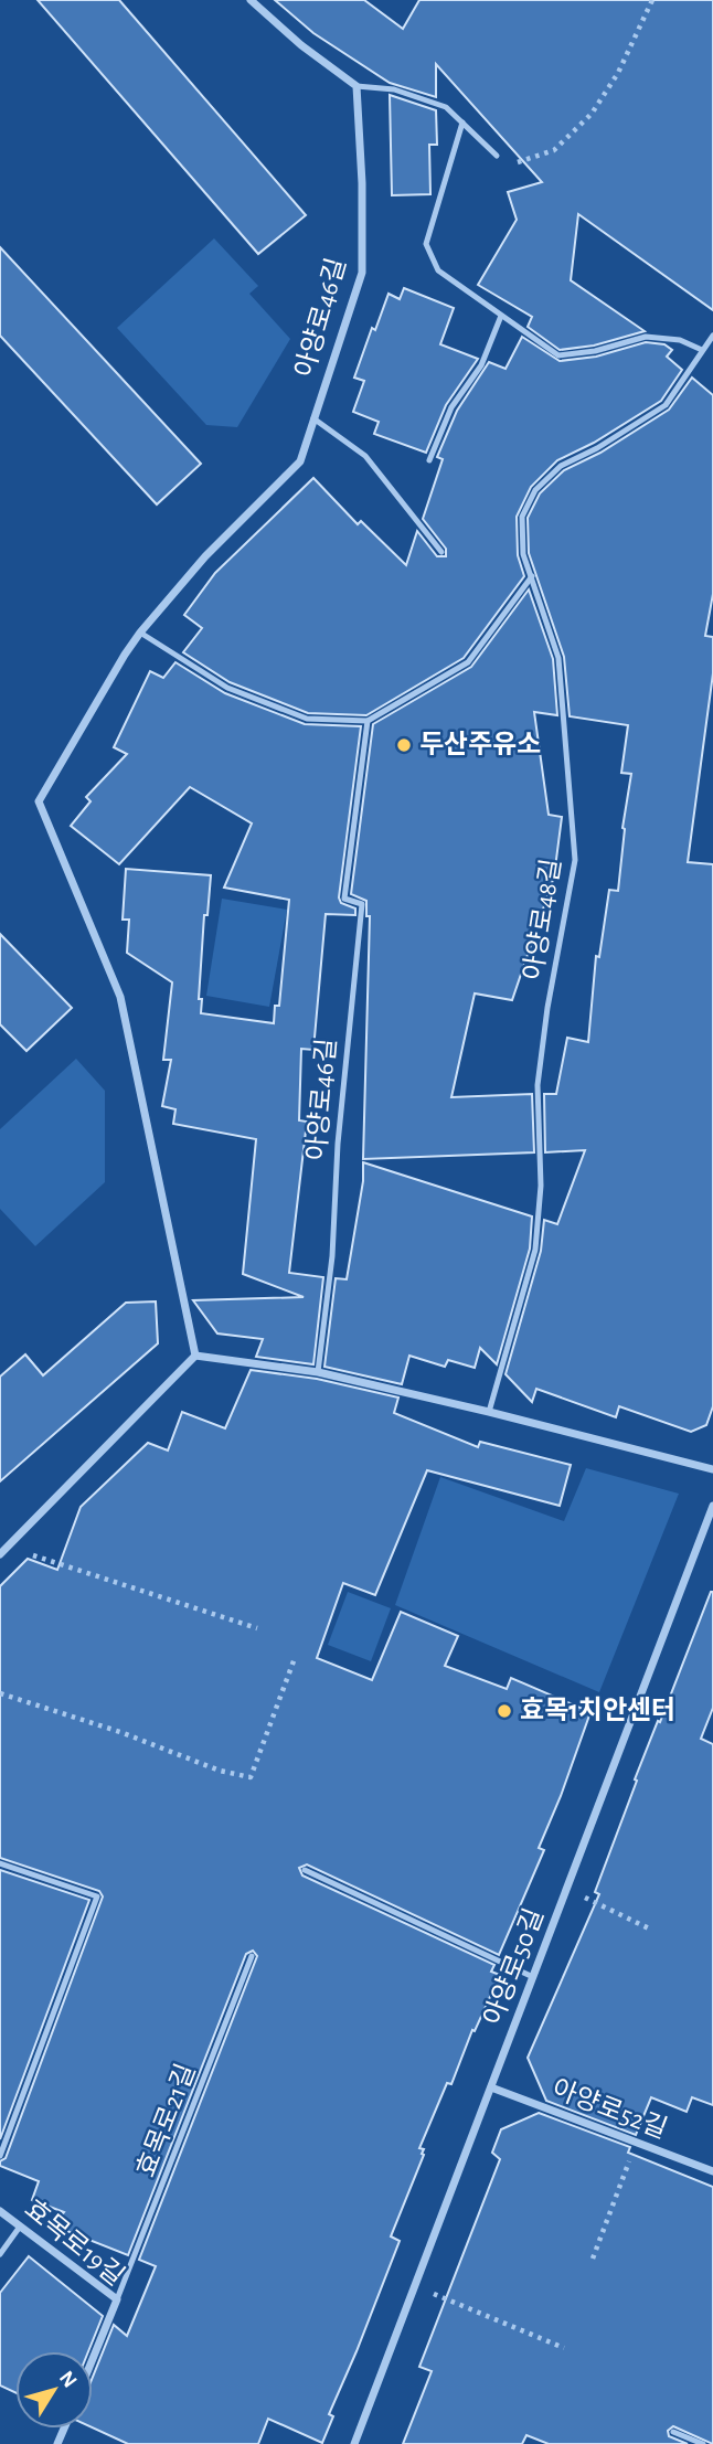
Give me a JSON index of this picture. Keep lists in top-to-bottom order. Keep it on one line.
{"streets":{"street":["아양로46길","아양로50길","아양로52길","효목로19길"],"lane":["아양로48길","효목로21길"]},"crossings":[["아양로50길","아양로52길"],["효목로21길","효목로19길"]],"places":["두산주유소","효목1치안센터"],"north":"top right"}
